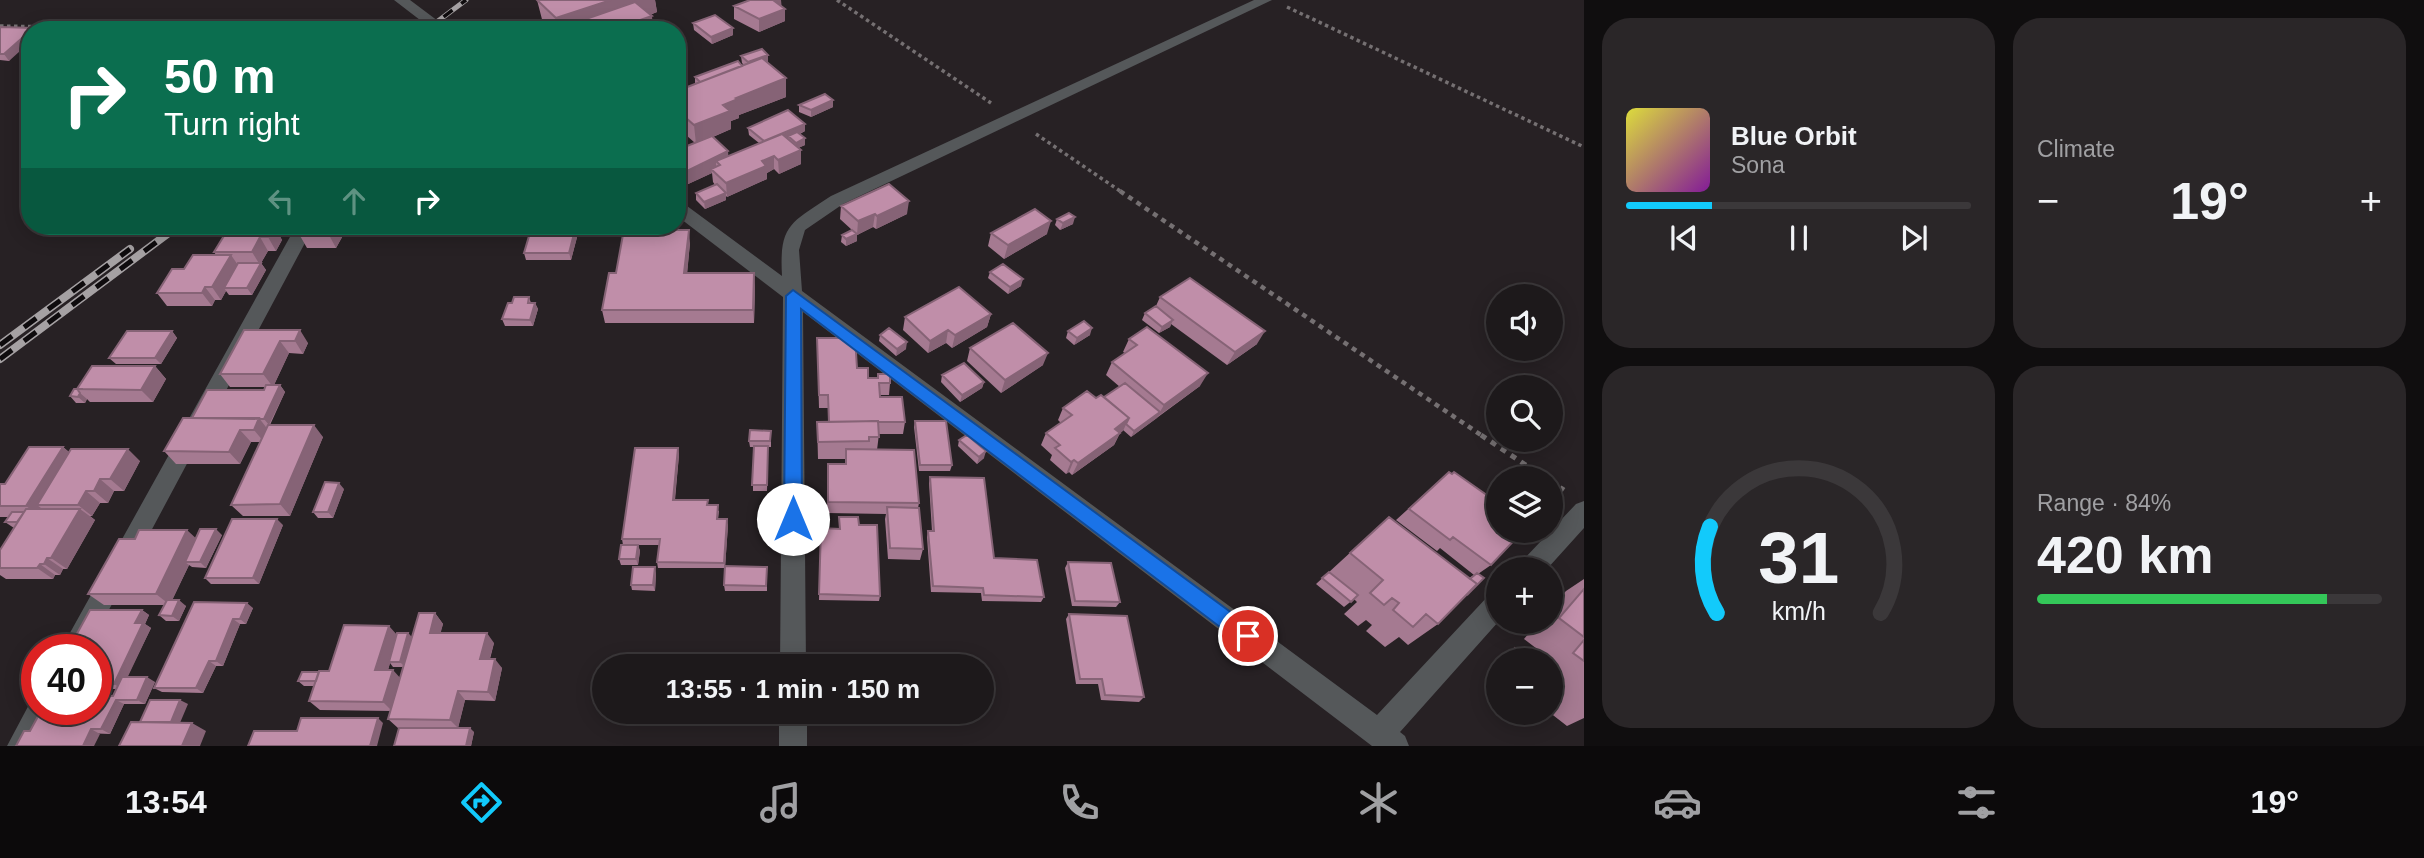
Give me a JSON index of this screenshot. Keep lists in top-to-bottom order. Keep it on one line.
{"page":{"tile":["Climate",["Range · 84%","420 km"]],"turn":["50 m","Turn right"],"song":["Blue Orbit","Sona"],"heat":["−","19°","+"],"map_buttons":["+","−"],"limit":"40","trip":"13:55 · 1 min · 150 m","tabs":["13:54","19°"],"gauge":["31","km/h"]}}
